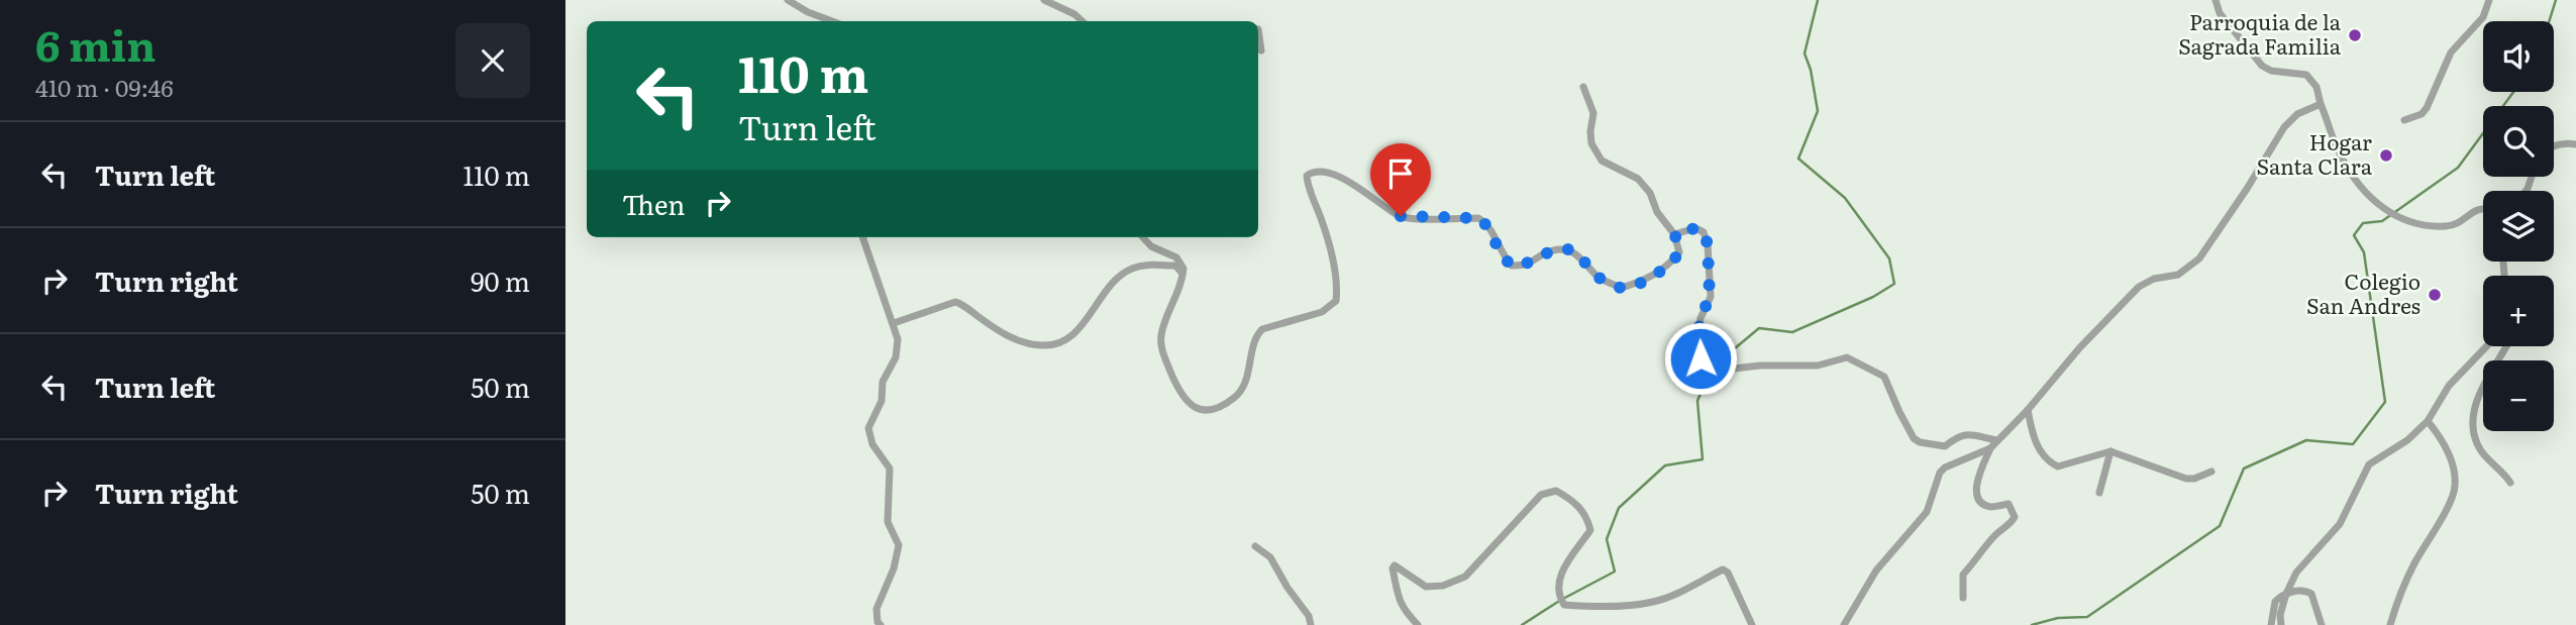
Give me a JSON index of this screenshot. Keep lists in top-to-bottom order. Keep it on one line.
{"places":["Parroquia de la Sagrada Familia","Hogar Santa Clara","Colegio San Andres"],"page":{"heading":["6 min","410 m · 09:46"],"map_buttons":["+","−"],"turn":["110 m","Turn left"],"list":[{"name":"Turn left","value":"110 m"},{"name":"Turn right","value":"90 m"},{"name":"Turn left","value":"50 m"},{"name":"Turn right","value":"50 m"}],"then":"Then"}}
